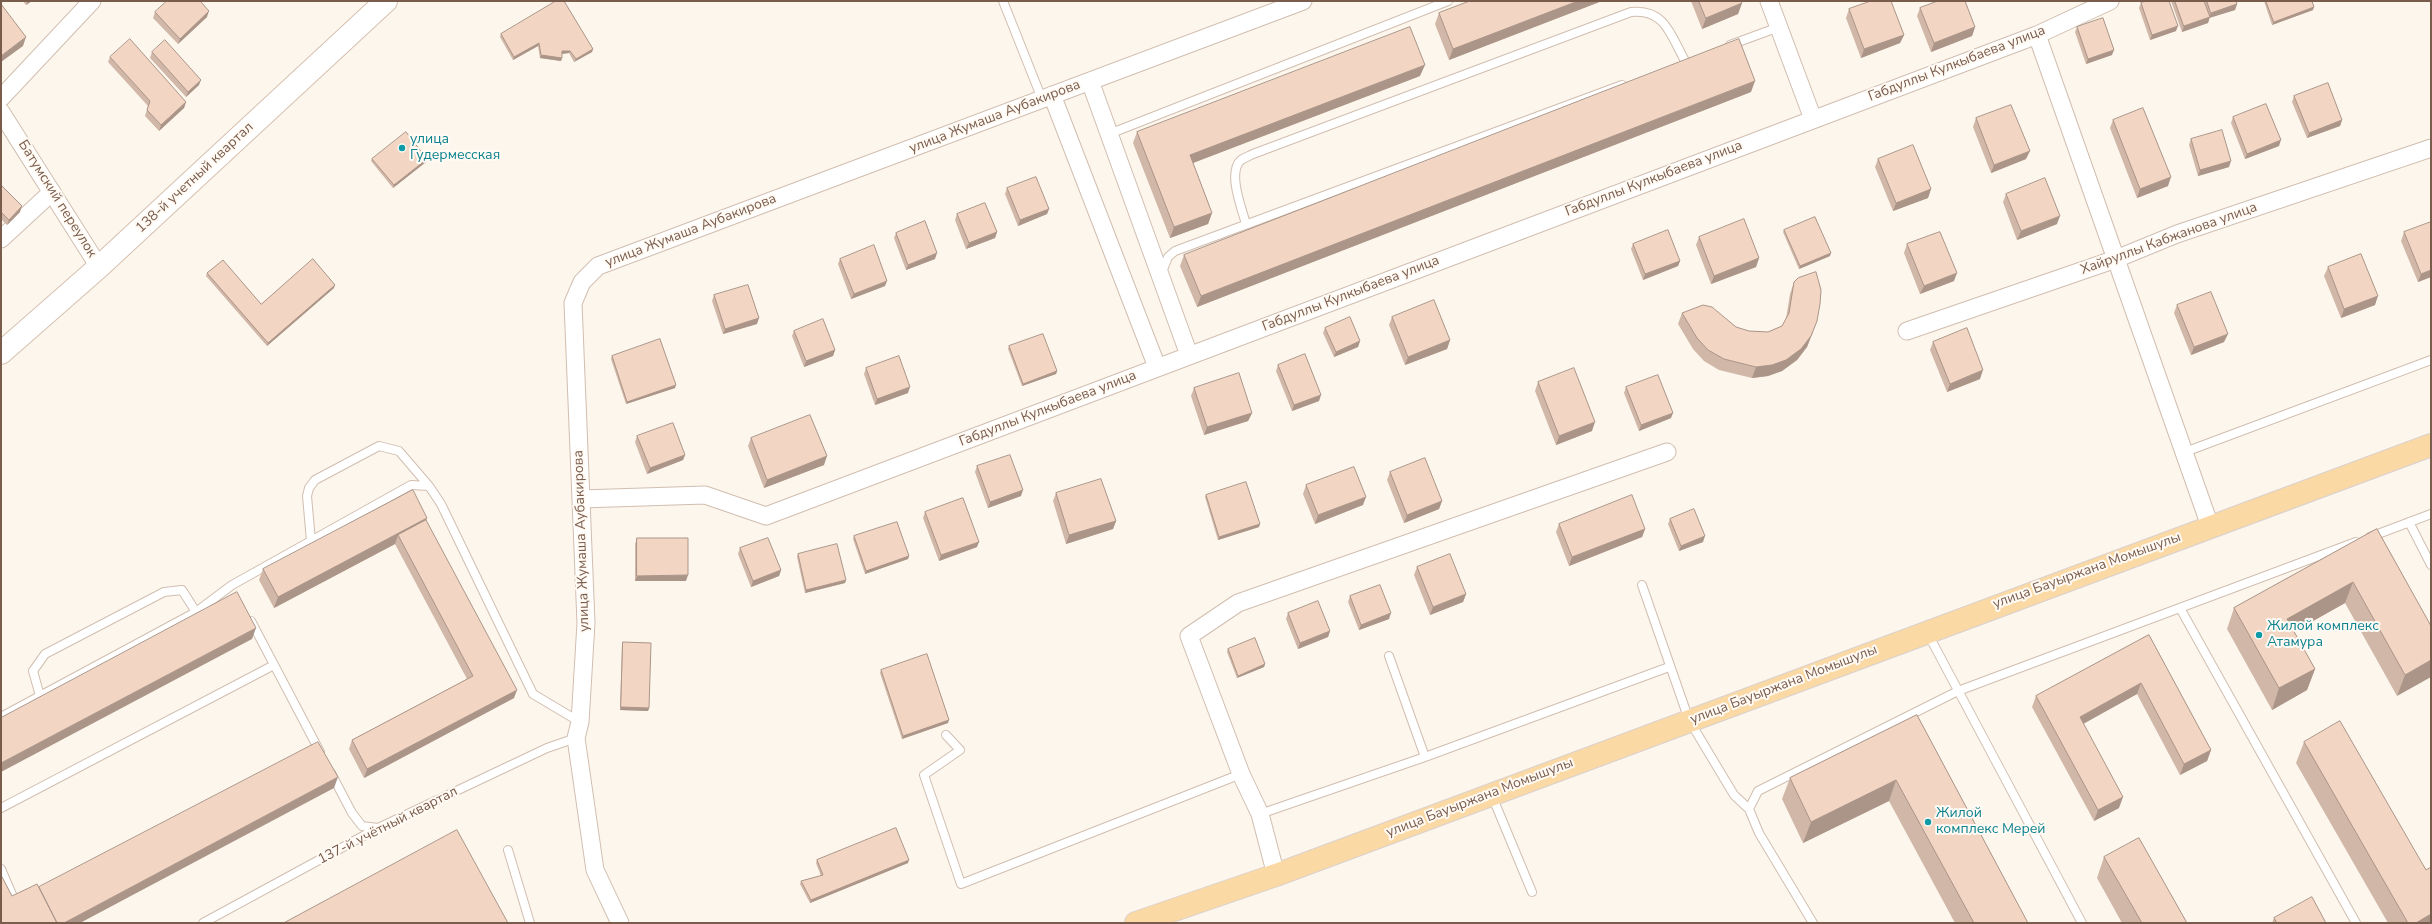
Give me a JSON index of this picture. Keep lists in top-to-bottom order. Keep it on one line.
{"streets":{"main road":["138-й учетный квартал","улица Бауыржана Момышулы"],"street":["Габдуллы Кулкыбаева улица","улица Жумаша Аубакирова","Батумский переулок","Хайруллы Кабжанова улица"],"lane":["137-й учётный квартал"]},"crossings":[["Габдуллы Кулкыбаева улица","улица Жумаша Аубакирова"],["улица Жумаша Аубакирова","137-й учётный квартал"],["138-й учетный квартал","Батумский переулок"]],"places":["улица Гудермесская","Жилой комплекс Атамура","Жилой комплекс Мерей"]}
